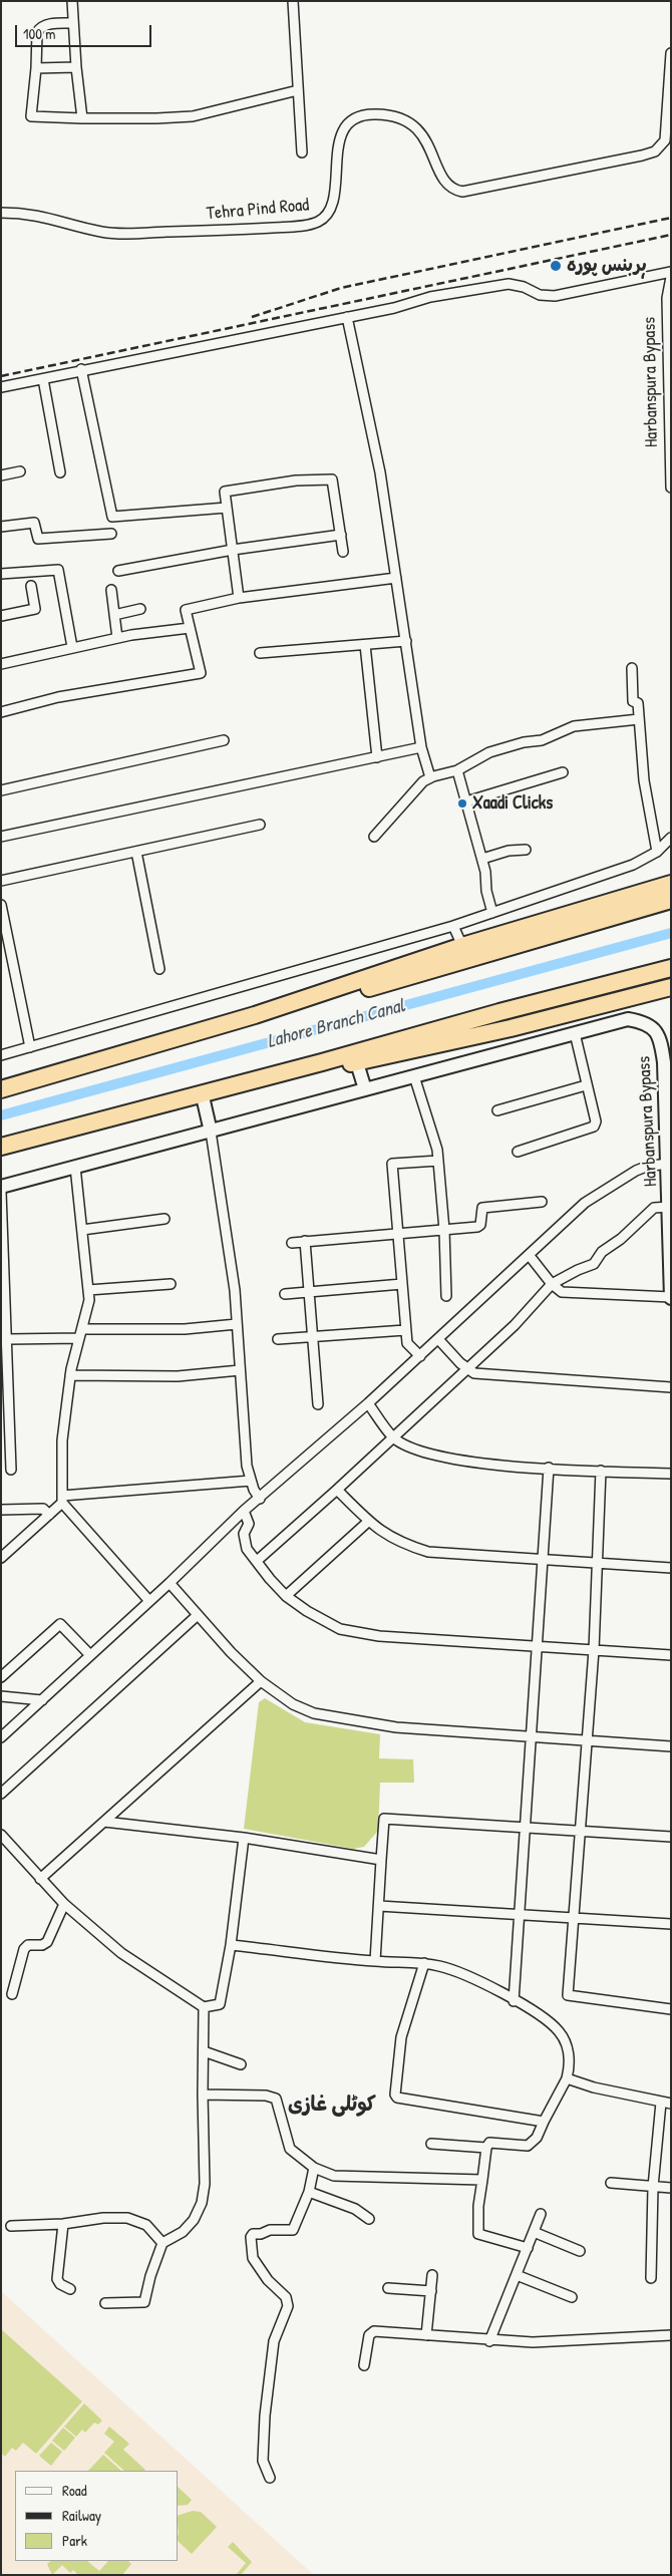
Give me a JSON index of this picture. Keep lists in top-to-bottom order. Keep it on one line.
{"streets":{"street":["Tehra Pind Road","Harbanspura Bypass"]},"districts":["کوٹلی غازی"],"water":["Lahore Branch Canal"],"places":["ہربنس پورہ","Xaadi Clicks"],"legend":["Road","Railway","Park"],"scale_bar":"100 m"}
